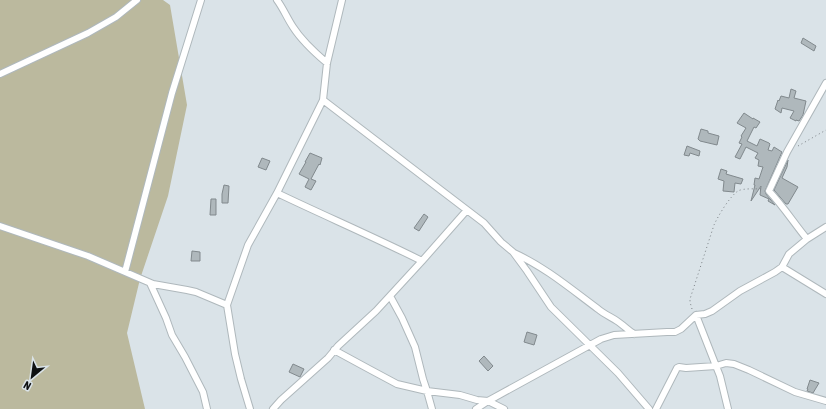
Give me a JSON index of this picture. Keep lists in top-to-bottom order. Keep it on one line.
{"north":"bottom left"}
